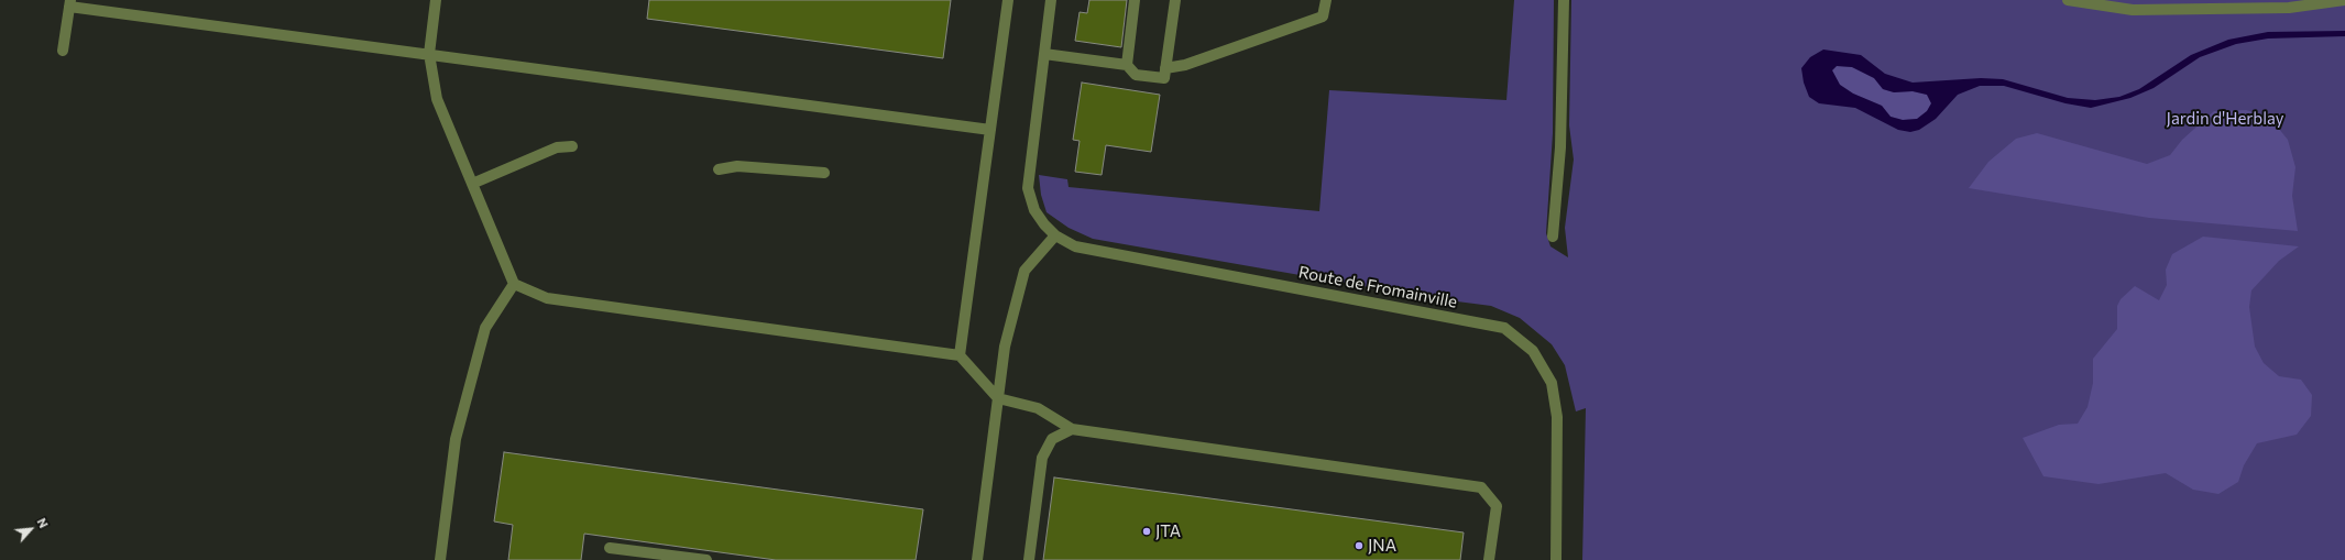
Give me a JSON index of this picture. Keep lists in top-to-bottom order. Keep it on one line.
{"streets":{"street":["Route de Fromainville"]},"parks":["Jardin d'Herblay"],"places":["JTA","JNA"],"north":"top right"}
